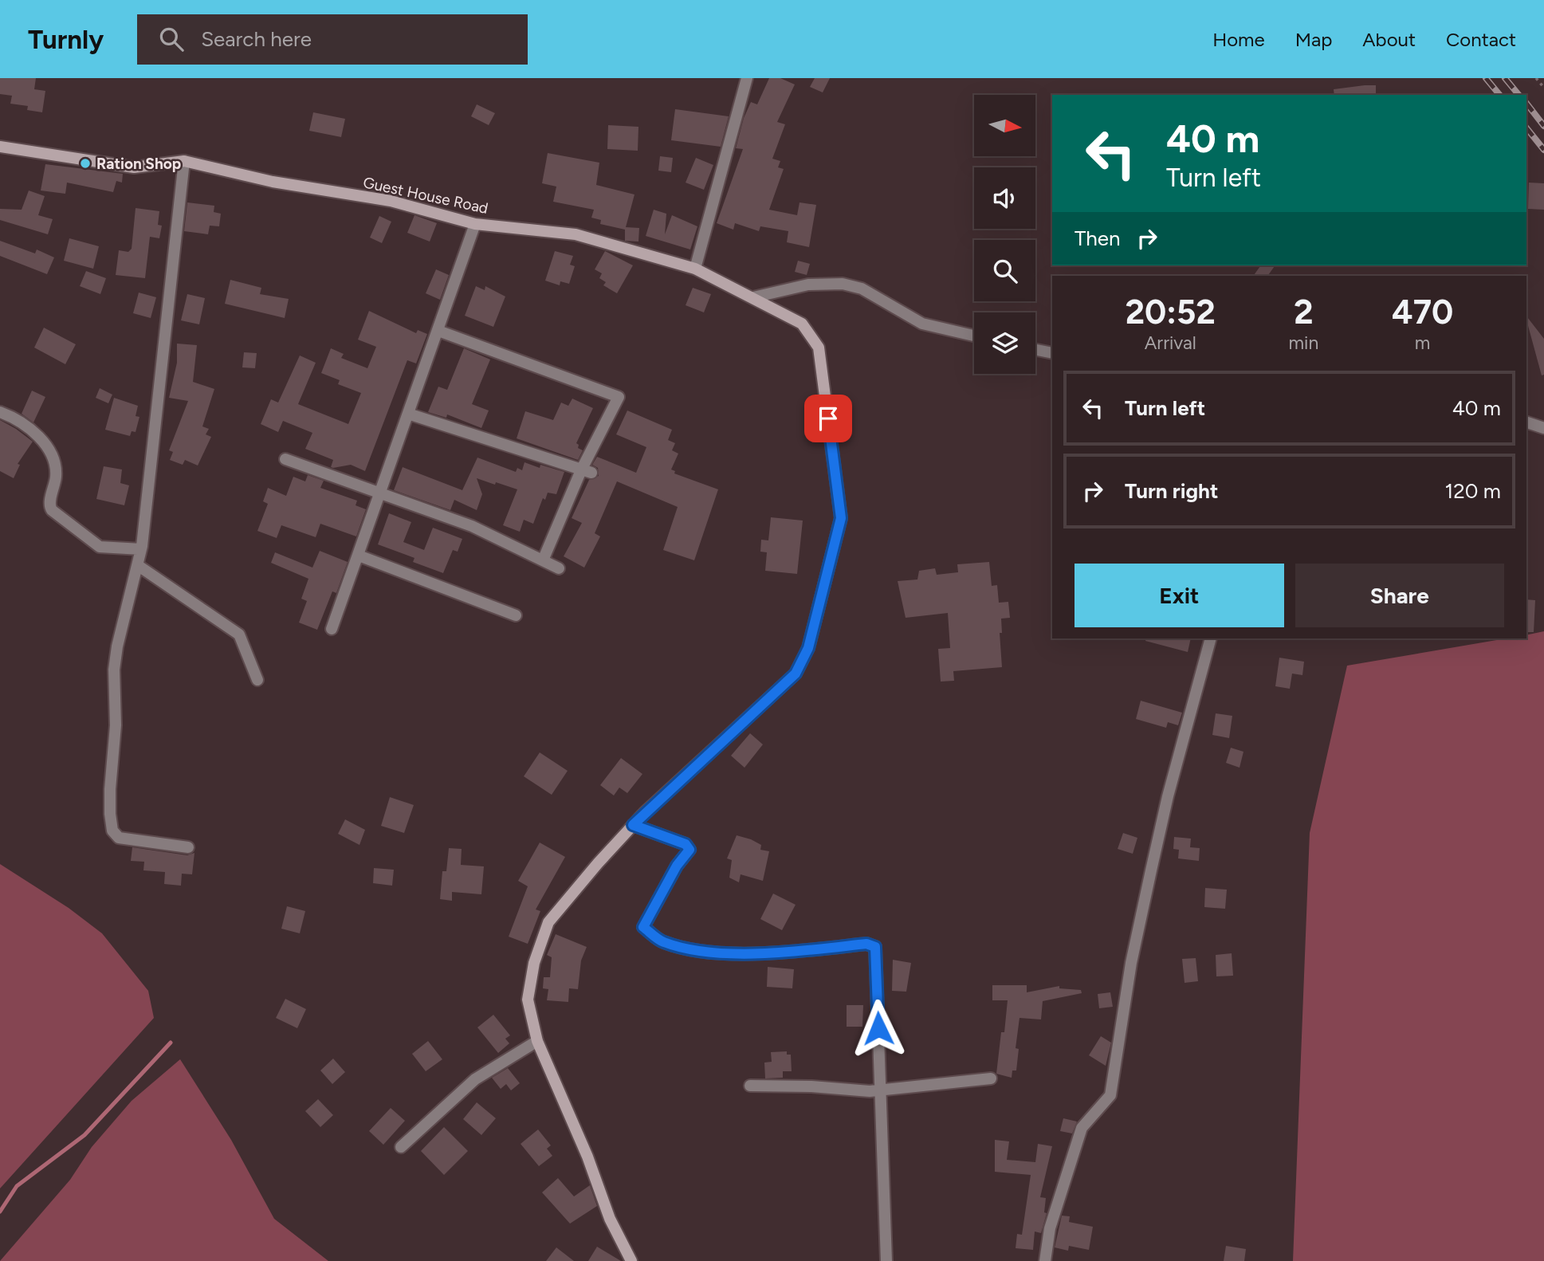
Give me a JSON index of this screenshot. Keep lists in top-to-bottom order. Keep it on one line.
{"streets":{"main road":["Guest House Road"]},"places":["Ration Shop"],"north":"right","page":{"header":"Turnly","search":"Search here","nav":["Home","Map","About","Contact"],"turn":["40 m","Turn left"],"then":"Then","eta":["20:52","Arrival","2","min","470","m"],"list":[{"name":"Turn left","value":"40 m"},{"name":"Turn right","value":"120 m"}],"buttons":["Exit","Share"]}}
